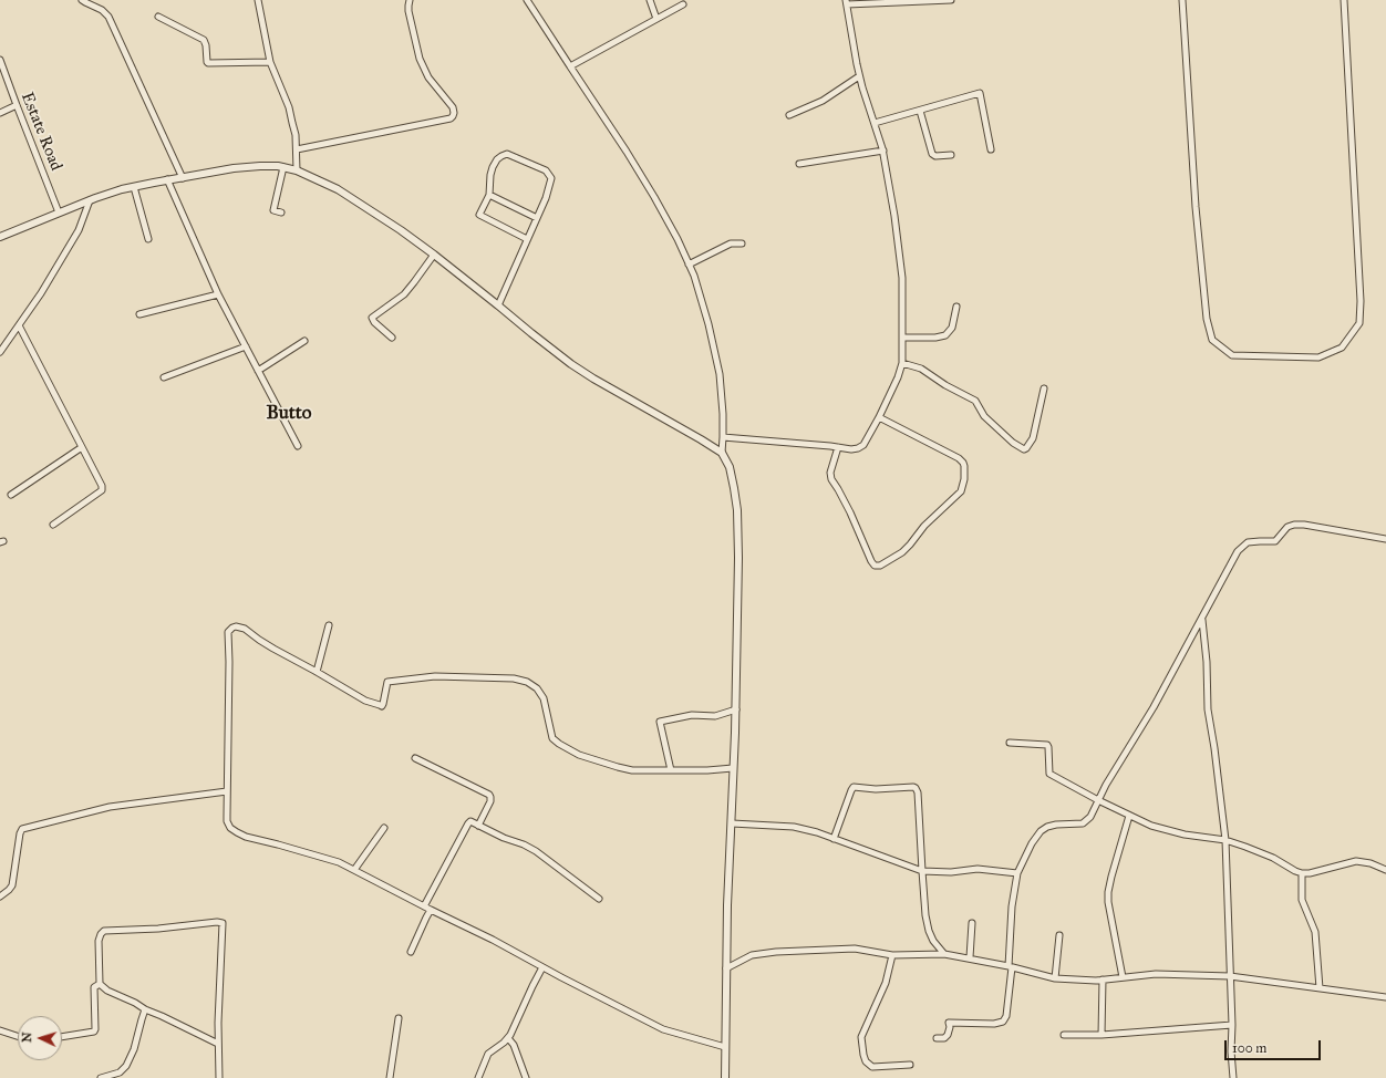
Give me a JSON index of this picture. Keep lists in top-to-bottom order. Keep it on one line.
{"streets":{"street":["Estate Road"]},"districts":["Butto"],"scale_bar":"100 m","north":"left"}
